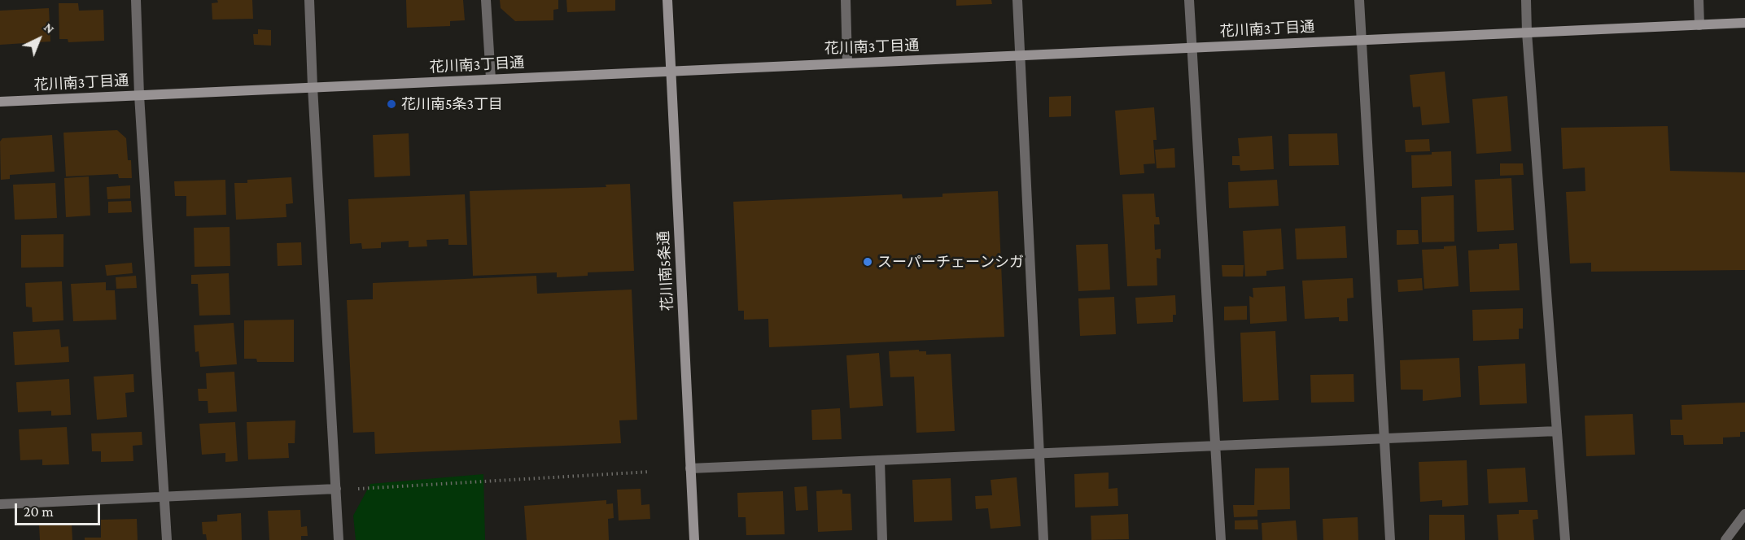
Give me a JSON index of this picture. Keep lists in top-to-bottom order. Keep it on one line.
{"streets":{"street":["花川南3丁目通","花川南5条通"]},"crossings":[["花川南3丁目通","花川南5条通"]],"places":["花川南5条3丁目","スーパーチェーンシガ"],"scale_bar":"20 m","north":"top right"}
